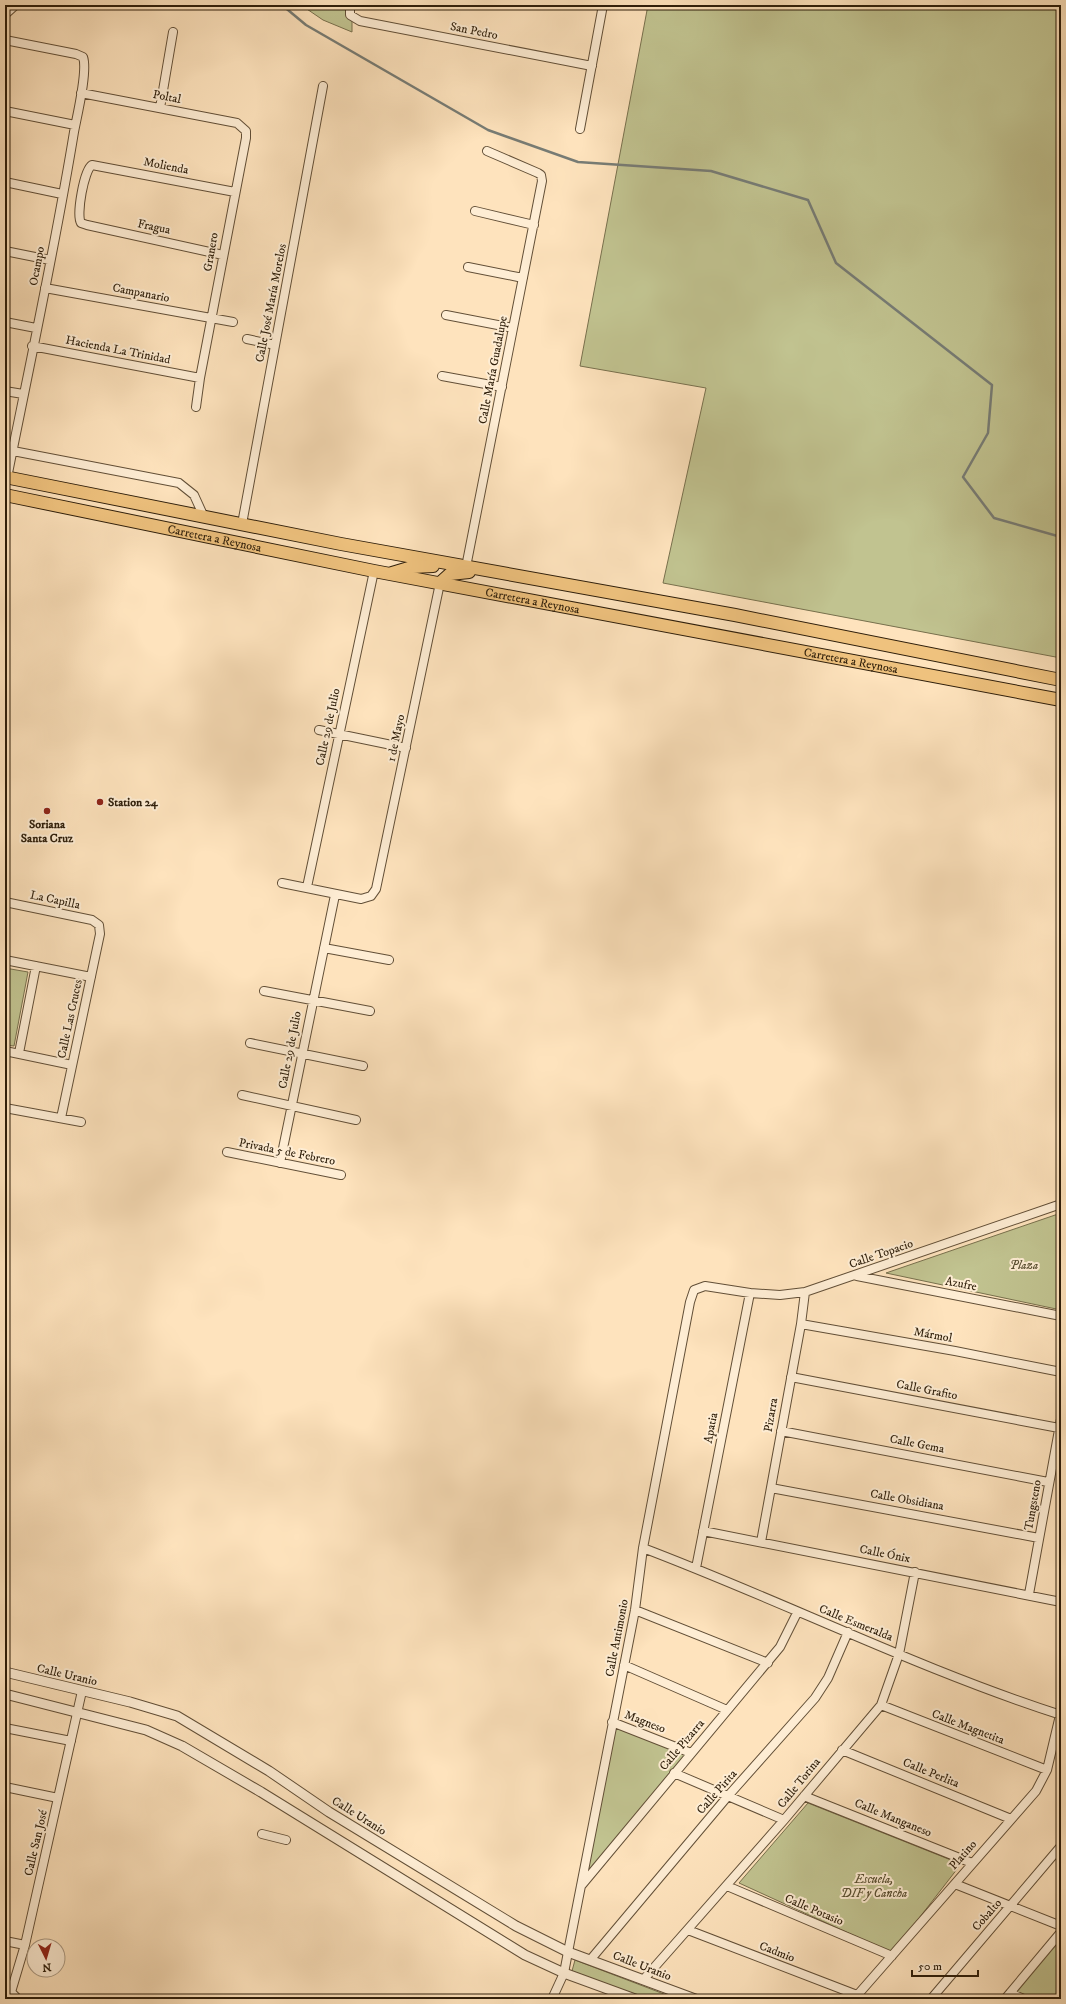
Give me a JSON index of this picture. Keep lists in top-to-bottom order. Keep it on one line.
{"streets":{"main road":["Carretera a Reynosa"],"street":["San Pedro","Poltal","Molienda","Fragua","Granero","Ocampo","Campanario","Calle José María Morelos","Hacienda La Trinidad","Calle María Guadalupe","Calle 29 de Julio","1 de Mayo","La Capilla","Calle Las Cruces","Privada 5 de Febrero","Calle Topacio","Azufre","Mármol","Calle Grafito","Pizarra","Apatia","Calle Gema","Calle Obsidiana","Tungsteno","Calle Ónix","Calle Esmeralda","Calle Antimonio","Calle Uranio","Magneso","Calle Magnetita","Calle Pizarra","Calle Perlita","Calle Torina","Calle Pirita","Calle Manganeso","Calle San José","Platino","Calle Potasio","Cobalto","Cadmio"]},"crossings":[["Poltal","Granero"],["Poltal","Ocampo"],["Molienda","Fragua"],["Molienda","Granero"],["Fragua","Granero"],["Granero","Campanario"],["Granero","Hacienda La Trinidad"],["Ocampo","Campanario"],["Ocampo","Hacienda La Trinidad"],["Ocampo","Carretera a Reynosa"],["Calle José María Morelos","Carretera a Reynosa"],["Calle María Guadalupe","Carretera a Reynosa"],["Carretera a Reynosa","Calle 29 de Julio"],["Carretera a Reynosa","1 de Mayo"],["Calle 29 de Julio","1 de Mayo"],["Calle 29 de Julio","Privada 5 de Febrero"],["La Capilla","Calle Las Cruces"],["Calle Topacio","Azufre"],["Calle Topacio","Pizarra"],["Calle Topacio","Apatia"],["Calle Topacio","Calle Antimonio"],["Mármol","Pizarra"],["Calle Grafito","Pizarra"],["Calle Grafito","Tungsteno"],["Pizarra","Calle Gema"],["Pizarra","Calle Obsidiana"],["Pizarra","Calle Ónix"],["Apatia","Calle Ónix"],["Apatia","Calle Esmeralda"],["Calle Gema","Tungsteno"],["Calle Obsidiana","Tungsteno"],["Tungsteno","Calle Ónix"],["Calle Ónix","Calle Torina"],["Calle Esmeralda","Calle Antimonio"],["Calle Esmeralda","Calle Pizarra"],["Calle Esmeralda","Calle Torina"],["Calle Esmeralda","Calle Pirita"],["Calle Esmeralda","Platino"],["Calle Antimonio","Calle Uranio"],["Calle Antimonio","Magneso"],["Calle Antimonio","Calle Pizarra"],["Calle Uranio","Calle Torina"],["Calle Uranio","Calle Pirita"],["Calle Uranio","Calle San José"],["Magneso","Calle Pizarra"],["Calle Magnetita","Calle Torina"],["Calle Magnetita","Platino"],["Calle Perlita","Calle Torina"],["Calle Perlita","Platino"],["Calle Torina","Calle Manganeso"],["Calle Torina","Calle Potasio"],["Calle Torina","Cadmio"],["Calle Manganeso","Platino"],["Platino","Calle Potasio"],["Platino","Cadmio"]],"parks":["Plaza","Escuela, DIF y Cancha"],"places":["Station 24","Soriana Santa Cruz"],"scale_bar":"50 m","north":"bottom"}
